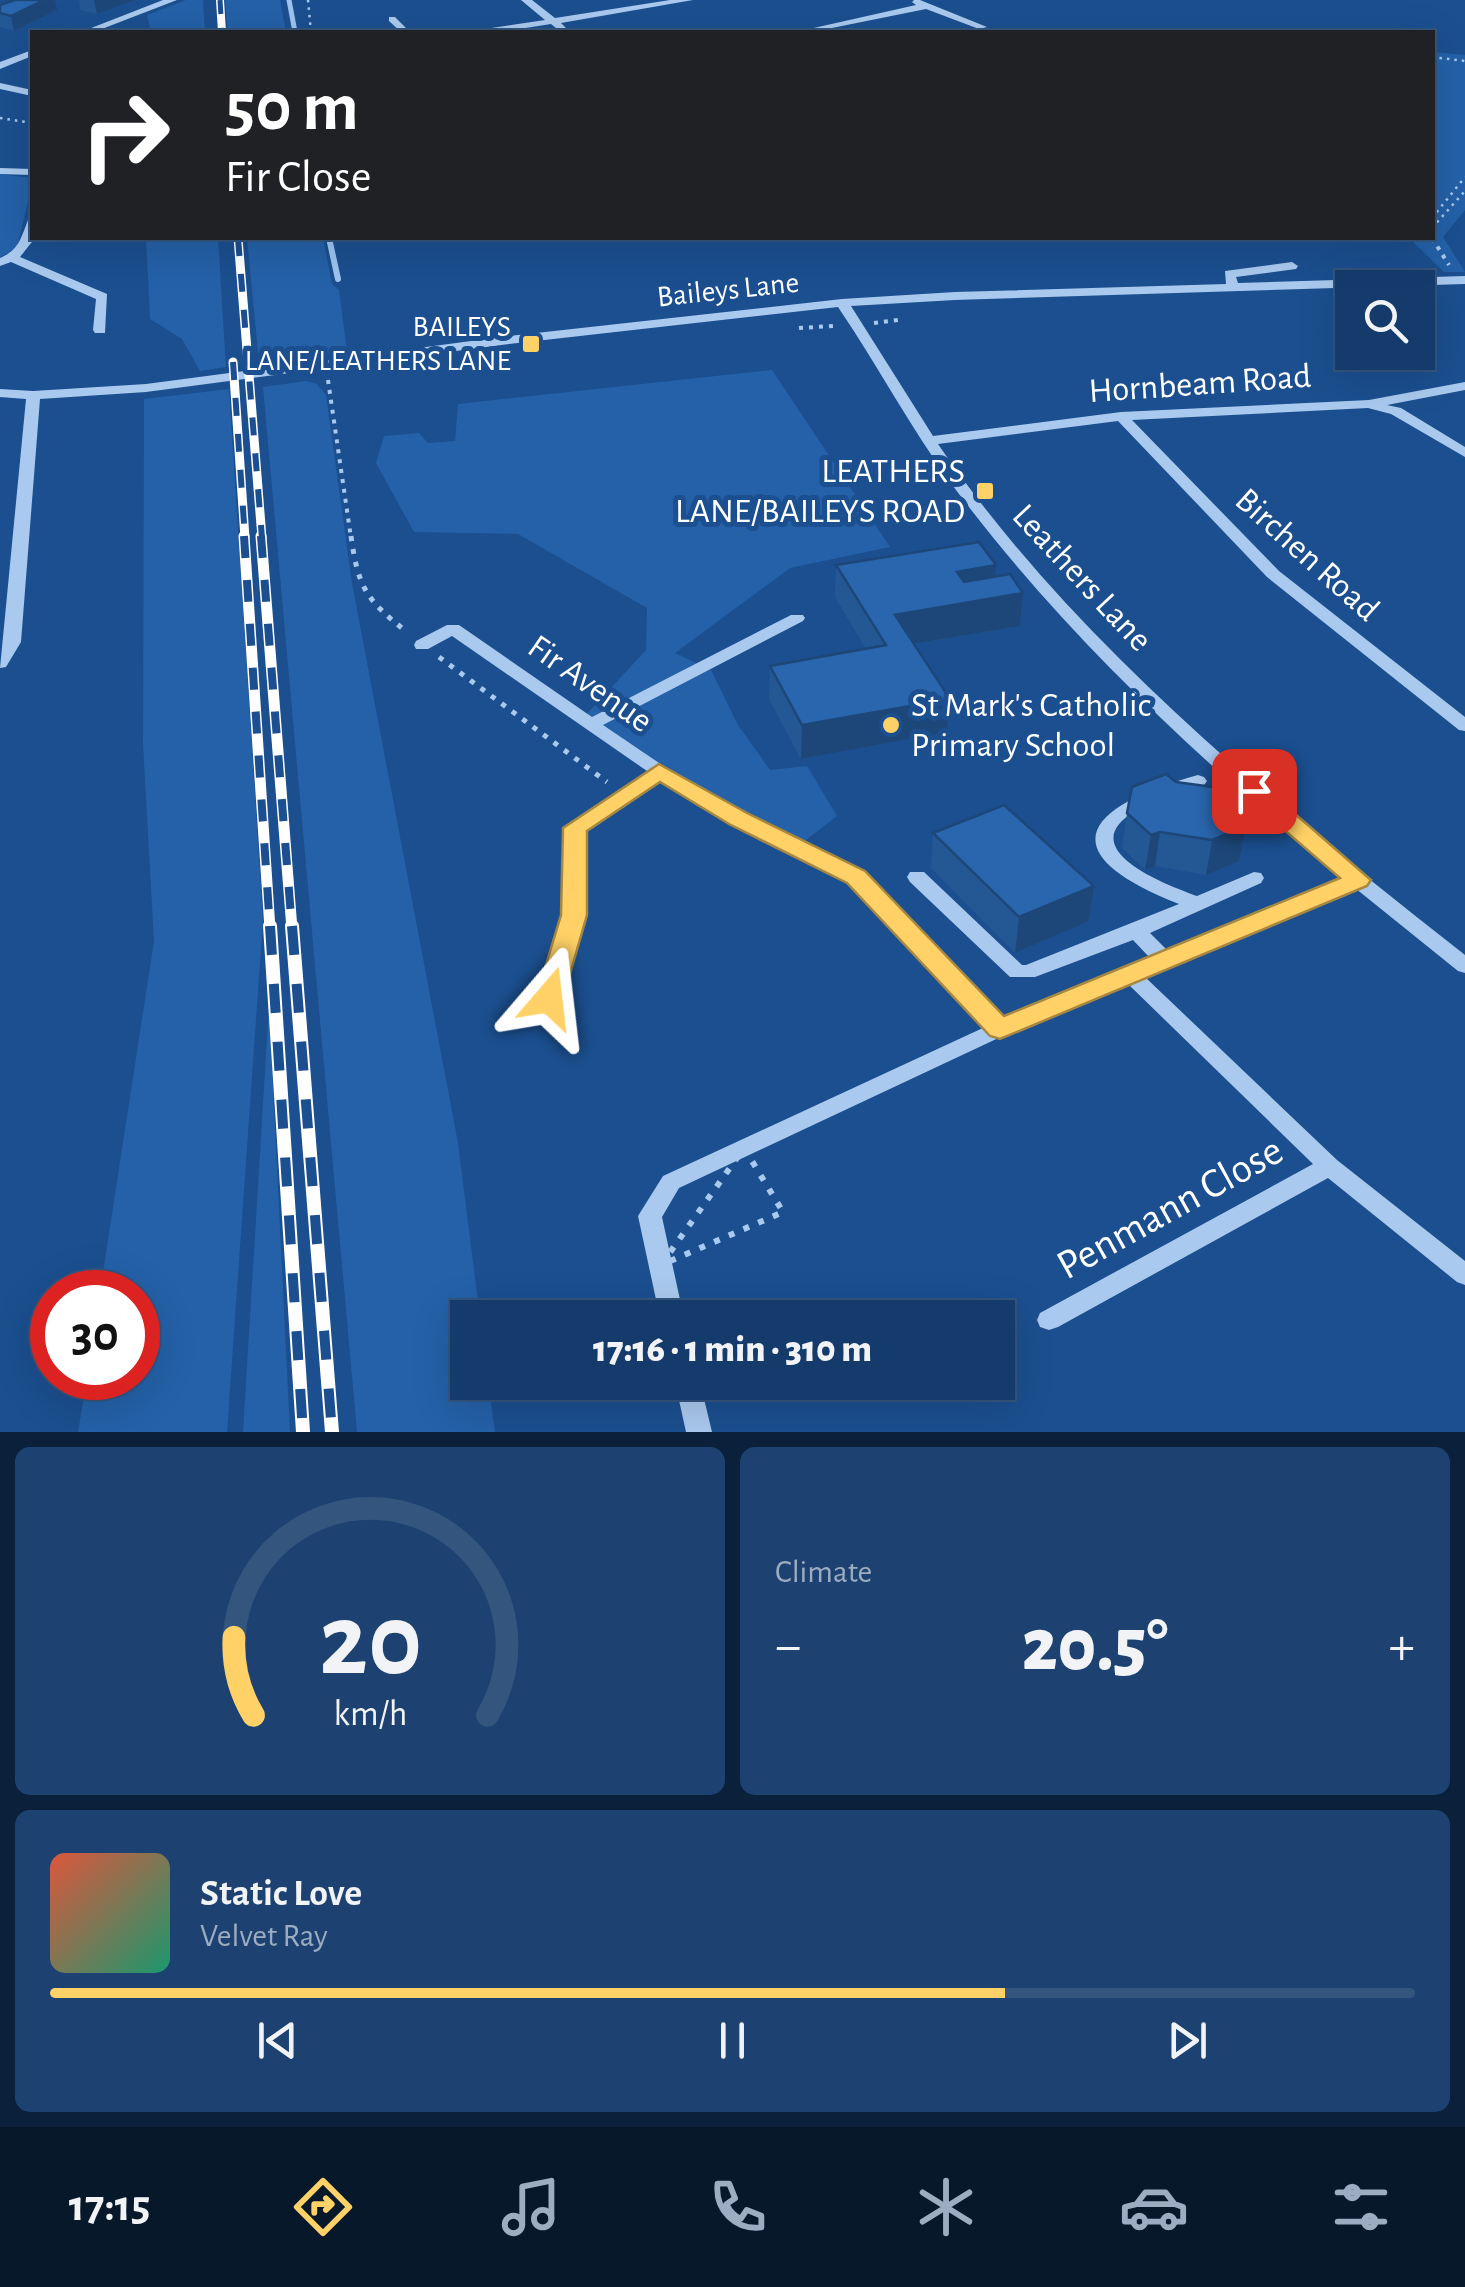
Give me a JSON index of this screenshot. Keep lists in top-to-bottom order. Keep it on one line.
{"streets":{"street":["Baileys Lane","Hornbeam Road","Birchen Road","Leathers Lane","Fir Avenue","Penmann Close"]},"crossings":[["Baileys Lane","Leathers Lane"],["Hornbeam Road","Birchen Road"],["Hornbeam Road","Leathers Lane"]],"places":{"transit":["BAILEYS LANE/LEATHERS LANE","LEATHERS LANE/BAILEYS ROAD"],"other":["St Mark's Catholic Primary School"]},"page":{"turn":["50 m","Fir Close"],"limit":"30","trip":"17:16 · 1 min · 310 m","tile":"Climate","heat":["−","20.5°","+"],"song":["Static Love","Velvet Ray"],"tabs":"17:15","gauge":["20","km/h"]}}
